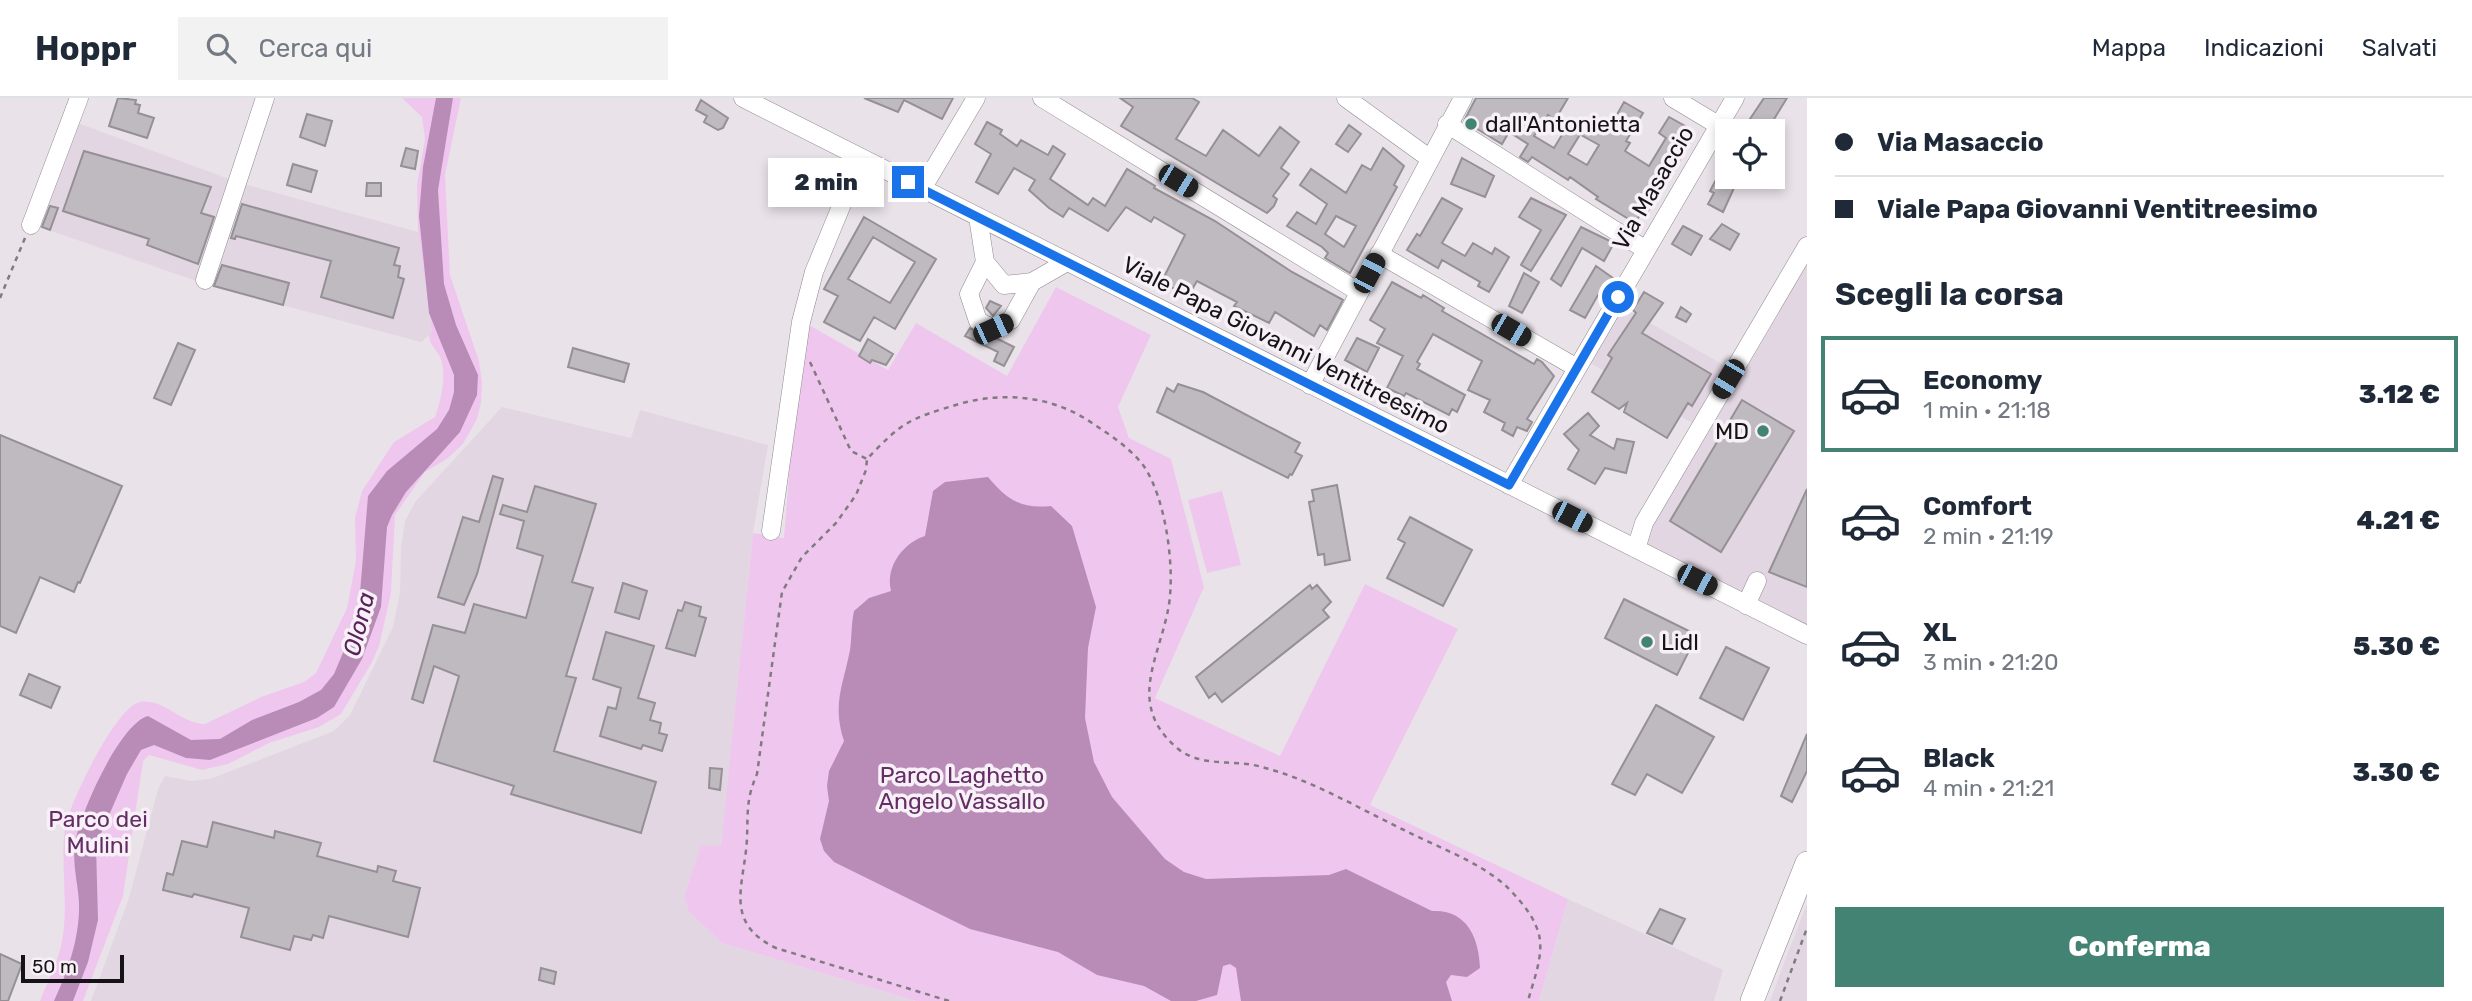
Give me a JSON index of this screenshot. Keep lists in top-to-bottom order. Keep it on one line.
{"streets":{"street":["Via Masaccio","Viale Papa Giovanni Ventitreesimo"]},"crossings":[["Via Masaccio","Viale Papa Giovanni Ventitreesimo"]],"water":["Olona"],"parks":["Parco Laghetto Angelo Vassallo","Parco dei Mulini"],"places":["dall'Antonietta","MD","Lidl"],"scale_bar":"50 m","page":{"header":"Hoppr","search":"Cerca qui","nav":["Mappa","Indicazioni","Salvati"],"banner":["Via Masaccio","Viale Papa Giovanni Ventitreesimo"],"bubble":"2 min","heading":"Scegli la corsa","list":[{"name":"Economy","note":"1 min · 21:18","value":"3.12 €"},{"name":"Comfort","note":"2 min · 21:19","value":"4.21 €"},{"name":"XL","note":"3 min · 21:20","value":"5.30 €"},{"name":"Black","note":"4 min · 21:21","value":"3.30 €"}],"buttons":"Conferma","scale":"50 m"}}
